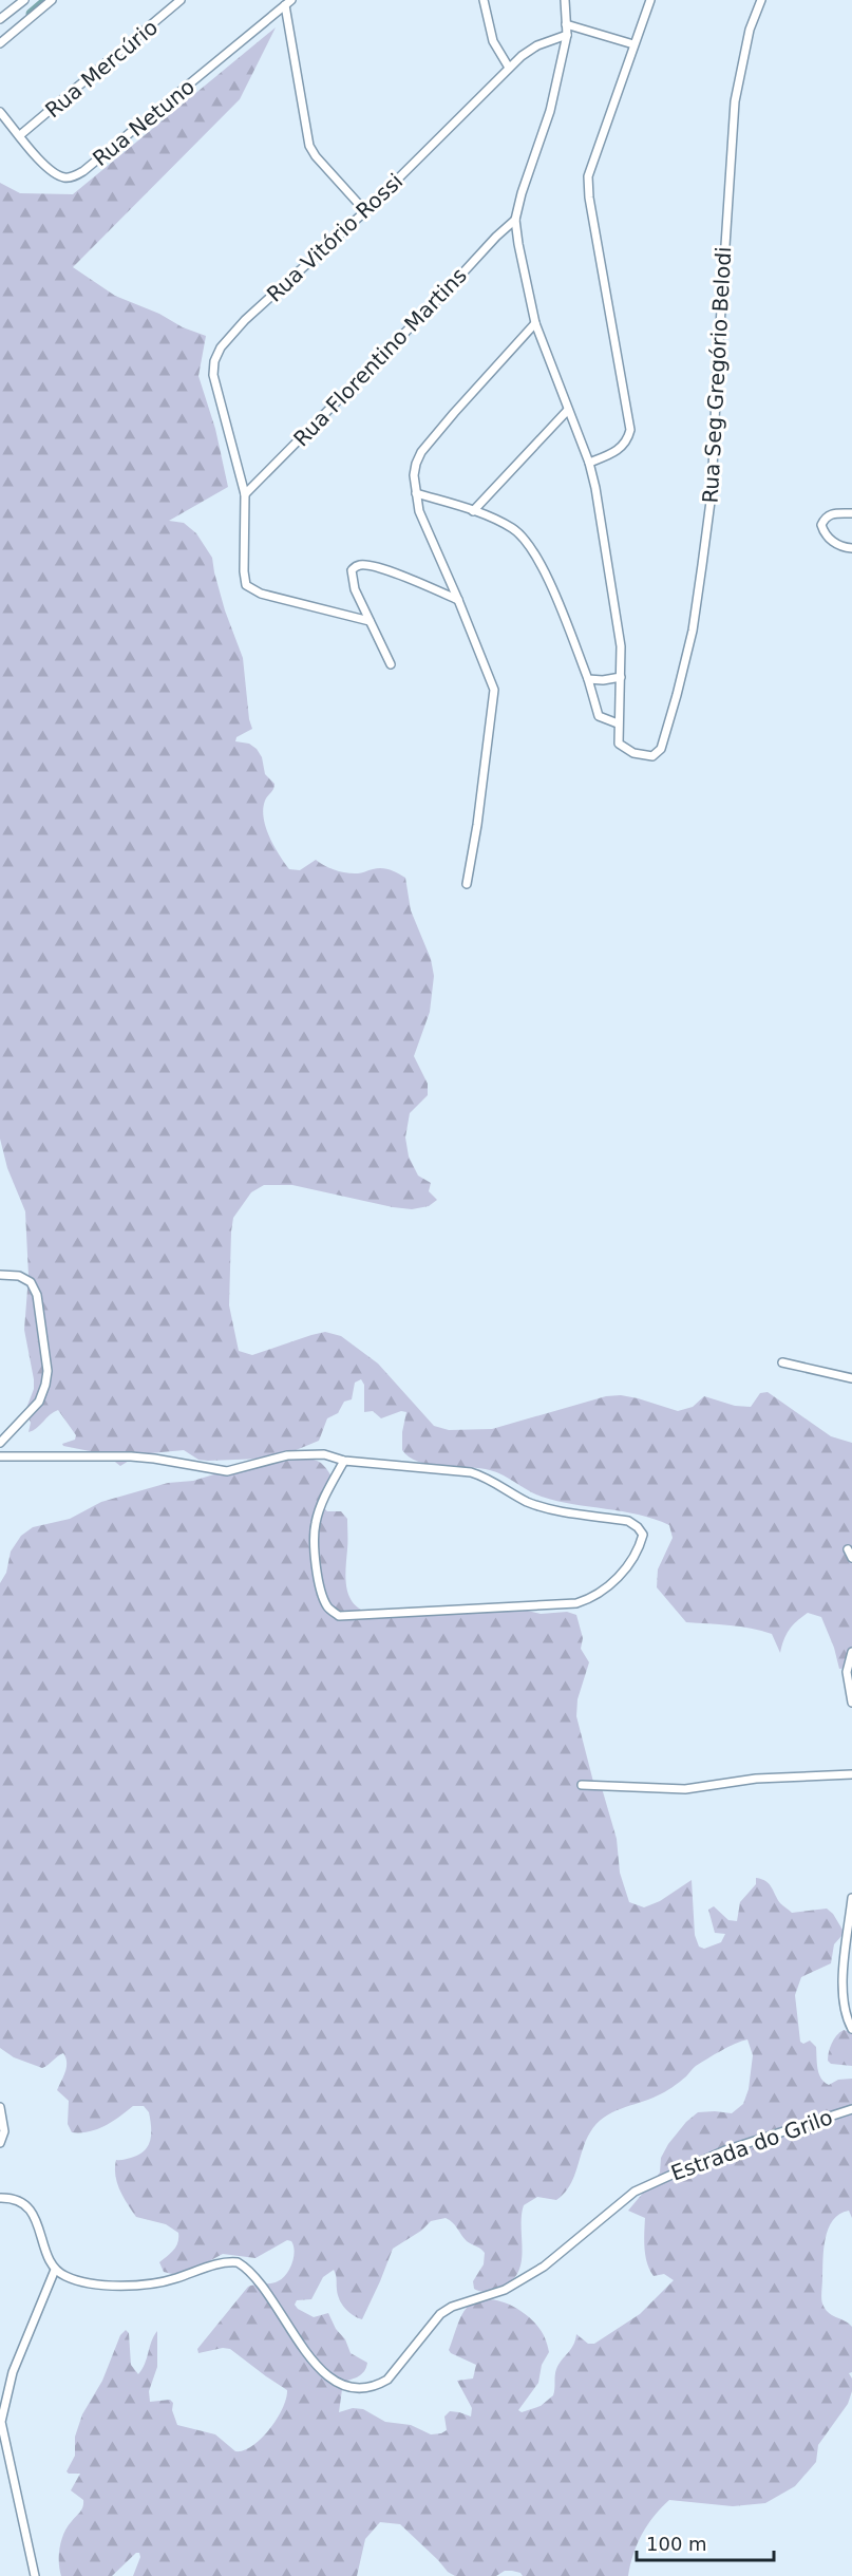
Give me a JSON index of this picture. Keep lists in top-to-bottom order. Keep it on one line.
{"streets":{"street":["Rua Mercúrio","Rua Netuno","Rua Vitório Rossi","Rua Florentino Martins","Rua Seg Gregório Belodi","Estrada do Grilo"]},"crossings":[["Rua Mercúrio","Rua Netuno"],["Rua Vitório Rossi","Rua Florentino Martins"]],"scale_bar":"100 m"}
